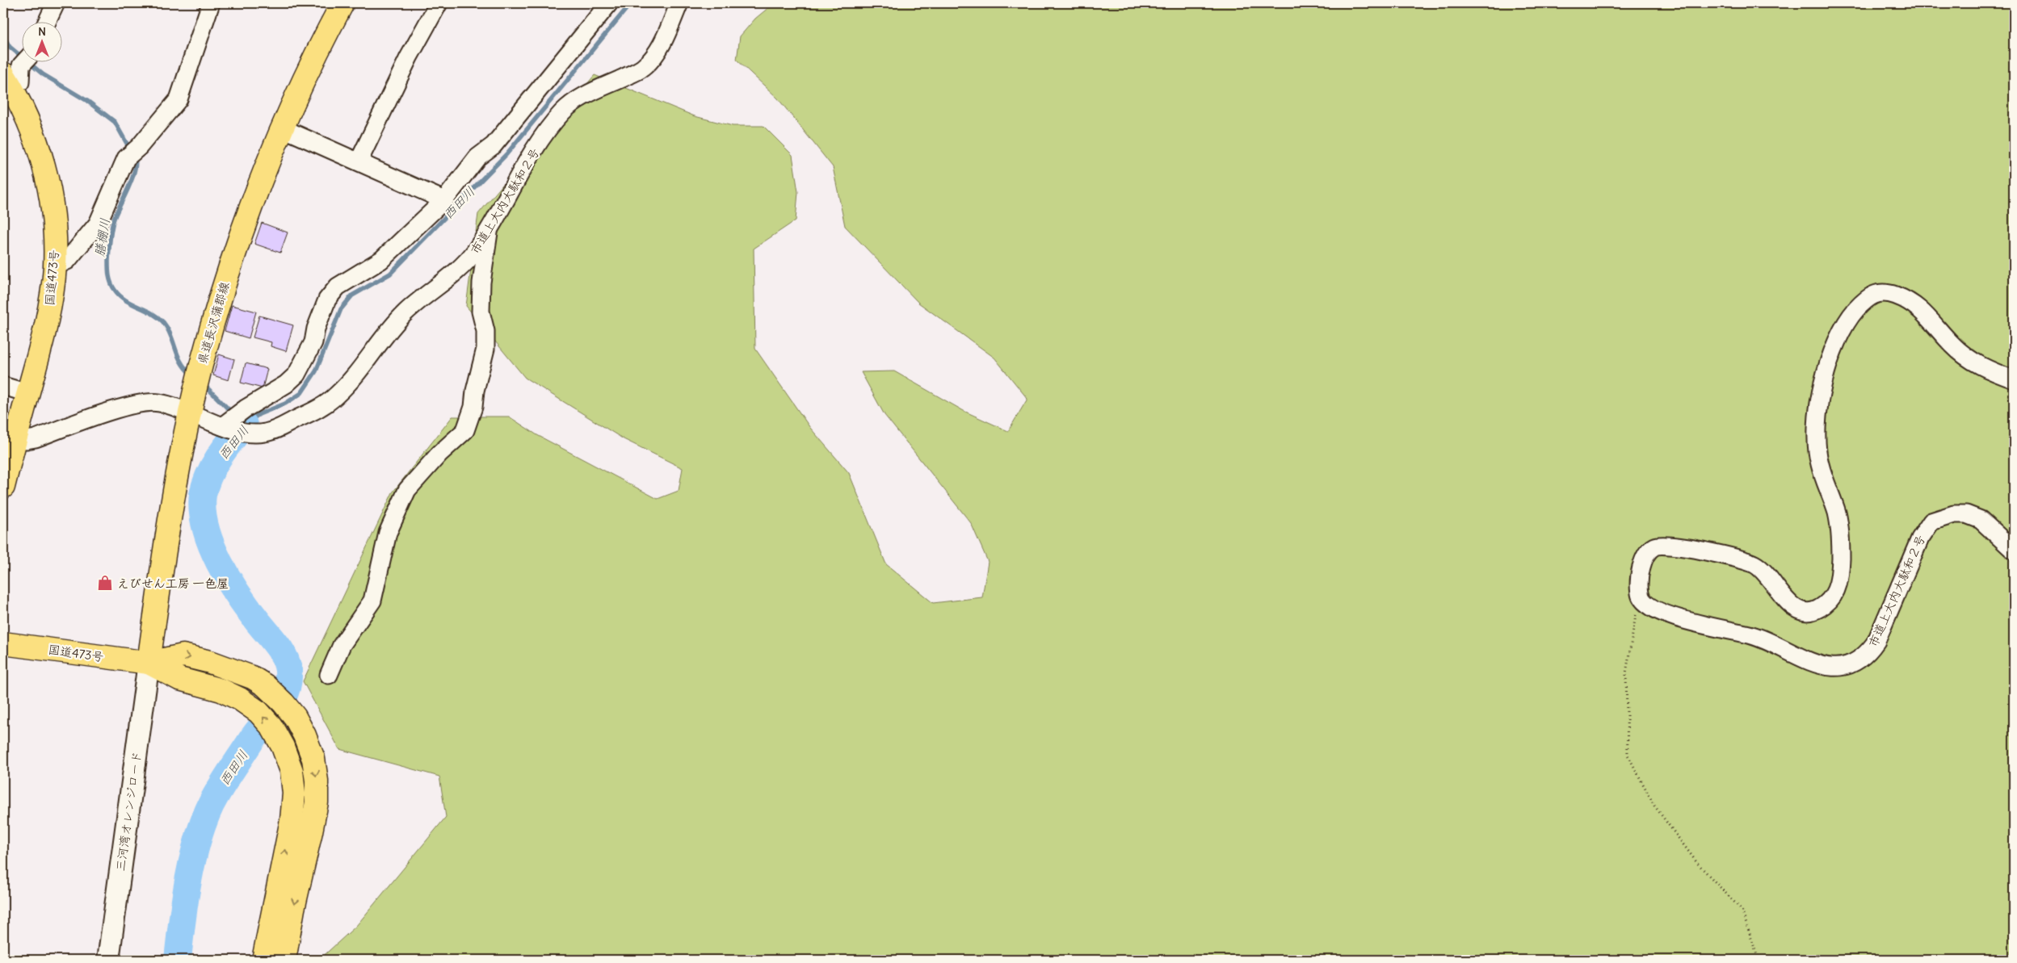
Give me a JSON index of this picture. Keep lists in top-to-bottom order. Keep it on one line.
{"streets":{"main road":["国道473号","県道長沢蒲郡線"],"street":["市道上大内大駄和２号","三河湾オレンジロード"]},"crossings":[["市道上大内大駄和２号","国道473号"],["市道上大内大駄和２号","県道長沢蒲郡線"],["国道473号","県道長沢蒲郡線"],["国道473号","三河湾オレンジロード"],["県道長沢蒲郡線","三河湾オレンジロード"]],"water":["西田川","膳棚川"],"places":{"shop":["えびせん工房 一色屋"]},"north":"top"}
